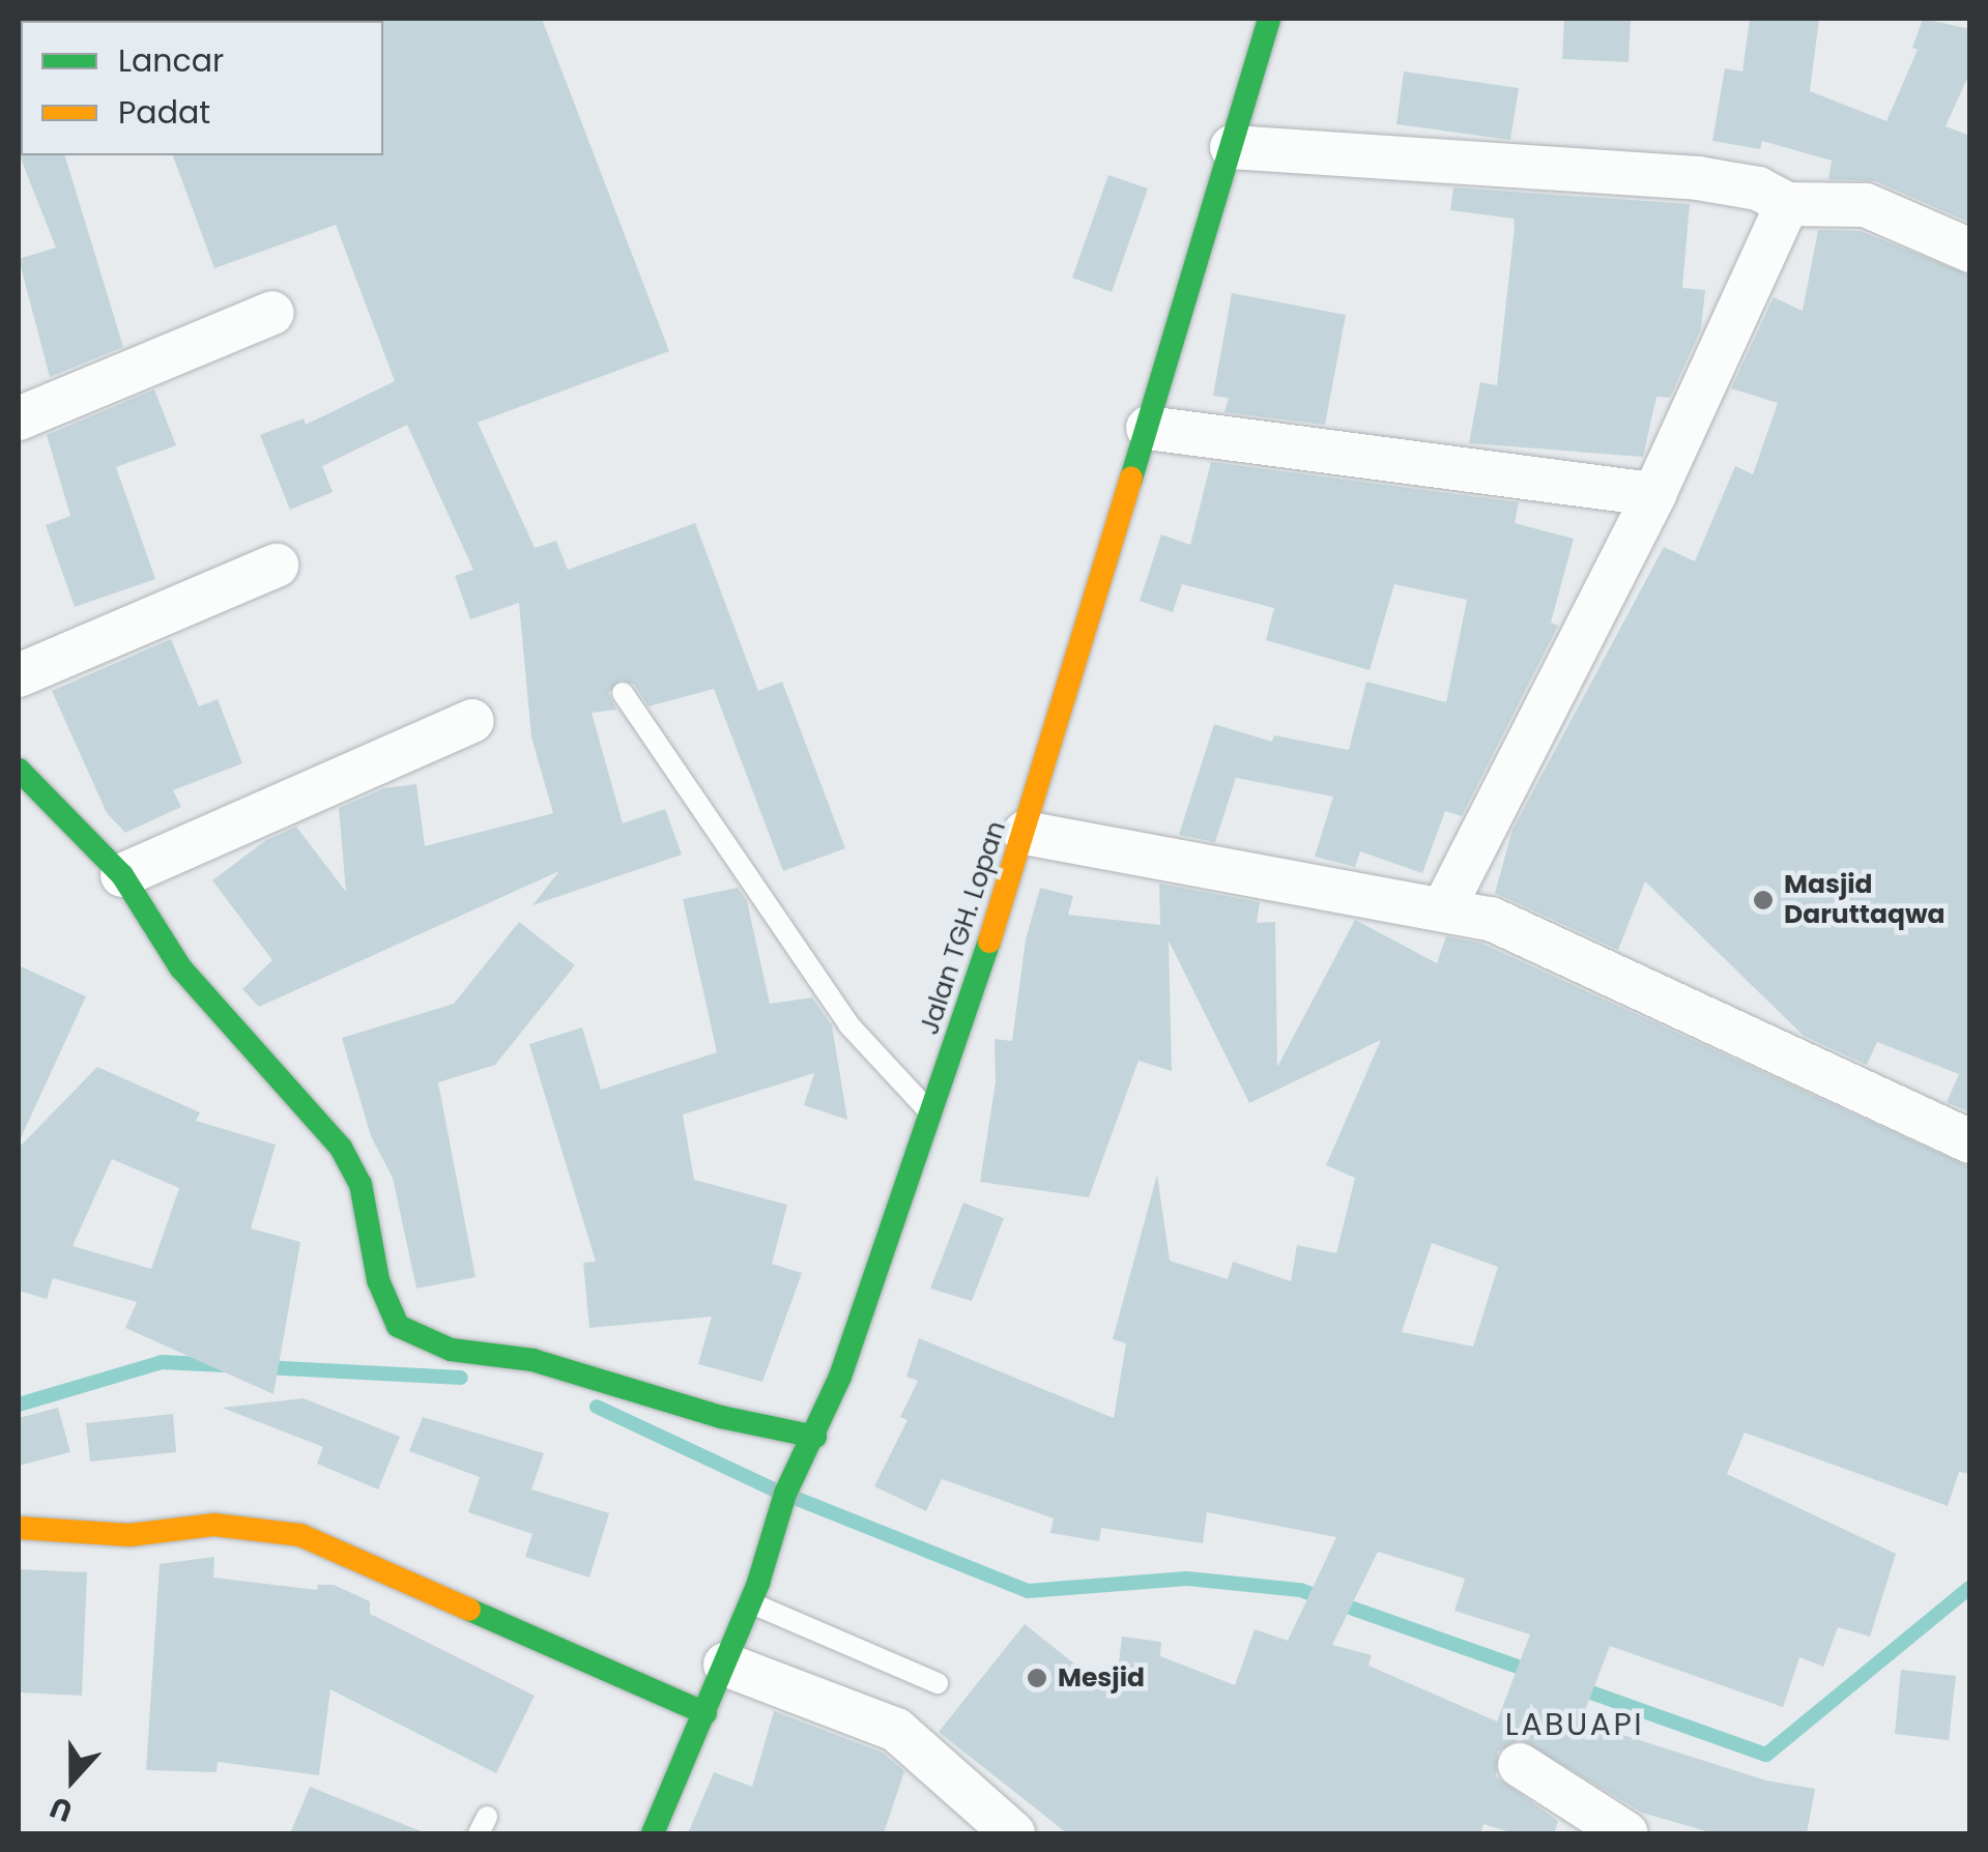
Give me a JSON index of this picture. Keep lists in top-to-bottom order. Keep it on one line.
{"streets":{"main road":["Jalan TGH. Lopan"]},"districts":["LABUAPI"],"places":["Masjid Daruttaqwa","Mesjid"],"legend":["Lancar","Padat"],"north":"bottom"}
